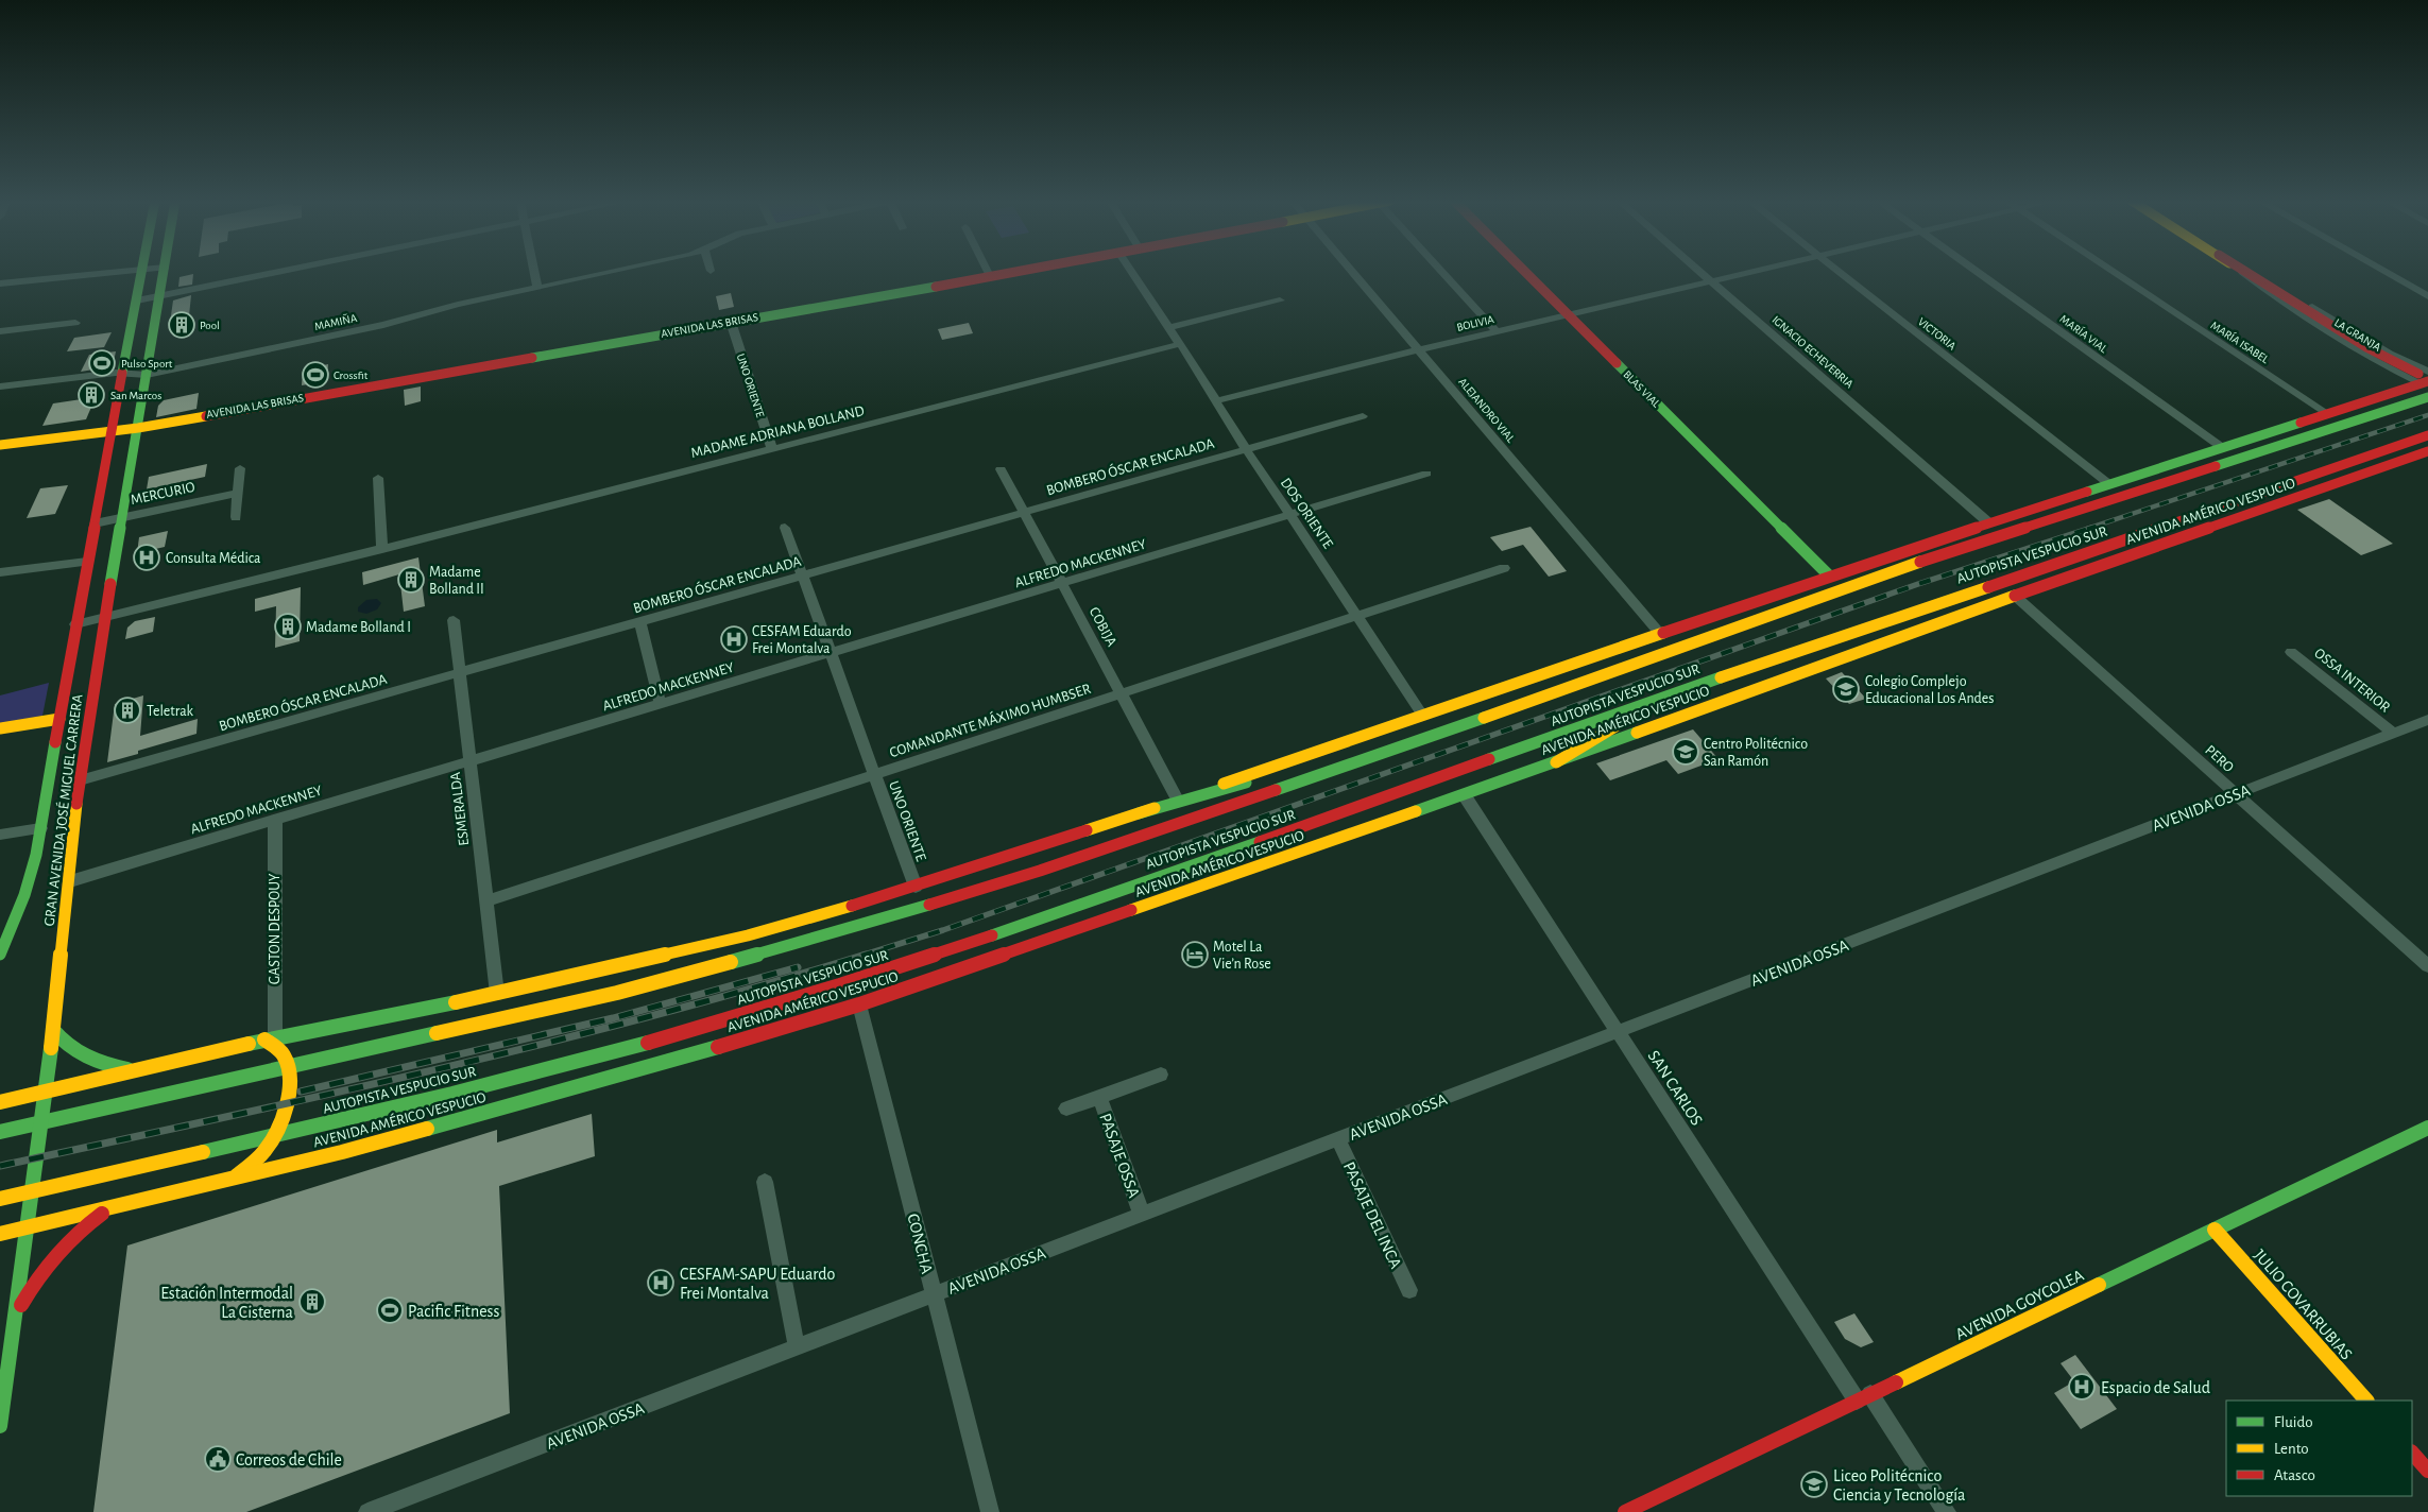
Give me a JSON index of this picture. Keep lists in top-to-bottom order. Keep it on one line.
{"streets":{"main road":["AVENIDA LAS BRISAS","LA GRANJA","BLAS VIAL","AVENIDA AMÉRICO VESPUCIO","AUTOPISTA VESPUCIO SUR","GRAN AVENIDA JOSÉ MIGUEL CARRERA","AVENIDA GOYCOLEA","JULIO COVARRUBIAS"],"street":["MAMIÑA","BOLIVIA","VICTORIA","MARÍA VIAL","MARÍA ISABEL","IGNACIO ECHEVERRIA","UNO ORIENTE","ALEJANDRO VIAL","MADAME ADRIANA BOLLAND","BOMBERO ÓSCAR ENCALADA","MERCURIO","DOS ORIENTE","ALFREDO MACKENNEY","COBIJA","OSSA INTERIOR","COMANDANTE MÁXIMO HUMBSER","PERO","AVENIDA OSSA","ESMERALDA","GASTON DESPOUY","SAN CARLOS","PASAJE OSSA","PASAJE DEL INCA","CONCHA"]},"crossings":[["MAMIÑA","GRAN AVENIDA JOSÉ MIGUEL CARRERA"],["BOLIVIA","IGNACIO ECHEVERRIA"],["BOLIVIA","BLAS VIAL"],["BOLIVIA","ALEJANDRO VIAL"],["BOLIVIA","DOS ORIENTE"],["AVENIDA LAS BRISAS","UNO ORIENTE"],["AVENIDA LAS BRISAS","GRAN AVENIDA JOSÉ MIGUEL CARRERA"],["UNO ORIENTE","MADAME ADRIANA BOLLAND"],["UNO ORIENTE","BOMBERO ÓSCAR ENCALADA"],["UNO ORIENTE","ALFREDO MACKENNEY"],["UNO ORIENTE","COMANDANTE MÁXIMO HUMBSER"],["MADAME ADRIANA BOLLAND","DOS ORIENTE"],["MADAME ADRIANA BOLLAND","GRAN AVENIDA JOSÉ MIGUEL CARRERA"],["BOMBERO ÓSCAR ENCALADA","DOS ORIENTE"],["BOMBERO ÓSCAR ENCALADA","COBIJA"],["BOMBERO ÓSCAR ENCALADA","ESMERALDA"],["BOMBERO ÓSCAR ENCALADA","GRAN AVENIDA JOSÉ MIGUEL CARRERA"],["MERCURIO","GRAN AVENIDA JOSÉ MIGUEL CARRERA"],["AVENIDA AMÉRICO VESPUCIO","PERO"],["AVENIDA AMÉRICO VESPUCIO","GRAN AVENIDA JOSÉ MIGUEL CARRERA"],["AVENIDA AMÉRICO VESPUCIO","SAN CARLOS"],["AVENIDA AMÉRICO VESPUCIO","CONCHA"],["DOS ORIENTE","ALFREDO MACKENNEY"],["DOS ORIENTE","COMANDANTE MÁXIMO HUMBSER"],["ALFREDO MACKENNEY","COBIJA"],["ALFREDO MACKENNEY","ESMERALDA"],["ALFREDO MACKENNEY","GRAN AVENIDA JOSÉ MIGUEL CARRERA"],["ALFREDO MACKENNEY","GASTON DESPOUY"],["COBIJA","COMANDANTE MÁXIMO HUMBSER"],["OSSA INTERIOR","AVENIDA OSSA"],["COMANDANTE MÁXIMO HUMBSER","ESMERALDA"],["PERO","AVENIDA OSSA"],["AVENIDA OSSA","SAN CARLOS"],["AVENIDA OSSA","PASAJE OSSA"],["AVENIDA OSSA","PASAJE DEL INCA"],["AVENIDA OSSA","CONCHA"],["SAN CARLOS","AVENIDA GOYCOLEA"],["AVENIDA GOYCOLEA","JULIO COVARRUBIAS"]],"places":{"building":["Pool","San Marcos","Madame Bolland II","Madame Bolland I","Teletrak","Estación Intermodal La Cisterna"],"sports":["Pulso Sport","Crossfit","Pacific Fitness"],"hospital":["Consulta Médica","CESFAM Eduardo Frei Montalva","CESFAM-SAPU Eduardo Frei Montalva","Espacio de Salud"],"school or university":["Colegio Complejo Educacional Los Andes","Centro Politécnico San Ramón","Liceo Politécnico Ciencia y Tecnología"],"hotel":["Motel La Vie’n Rose"],"public building":["Correos de Chile"]},"legend":["Fluido","Lento","Atasco"]}
